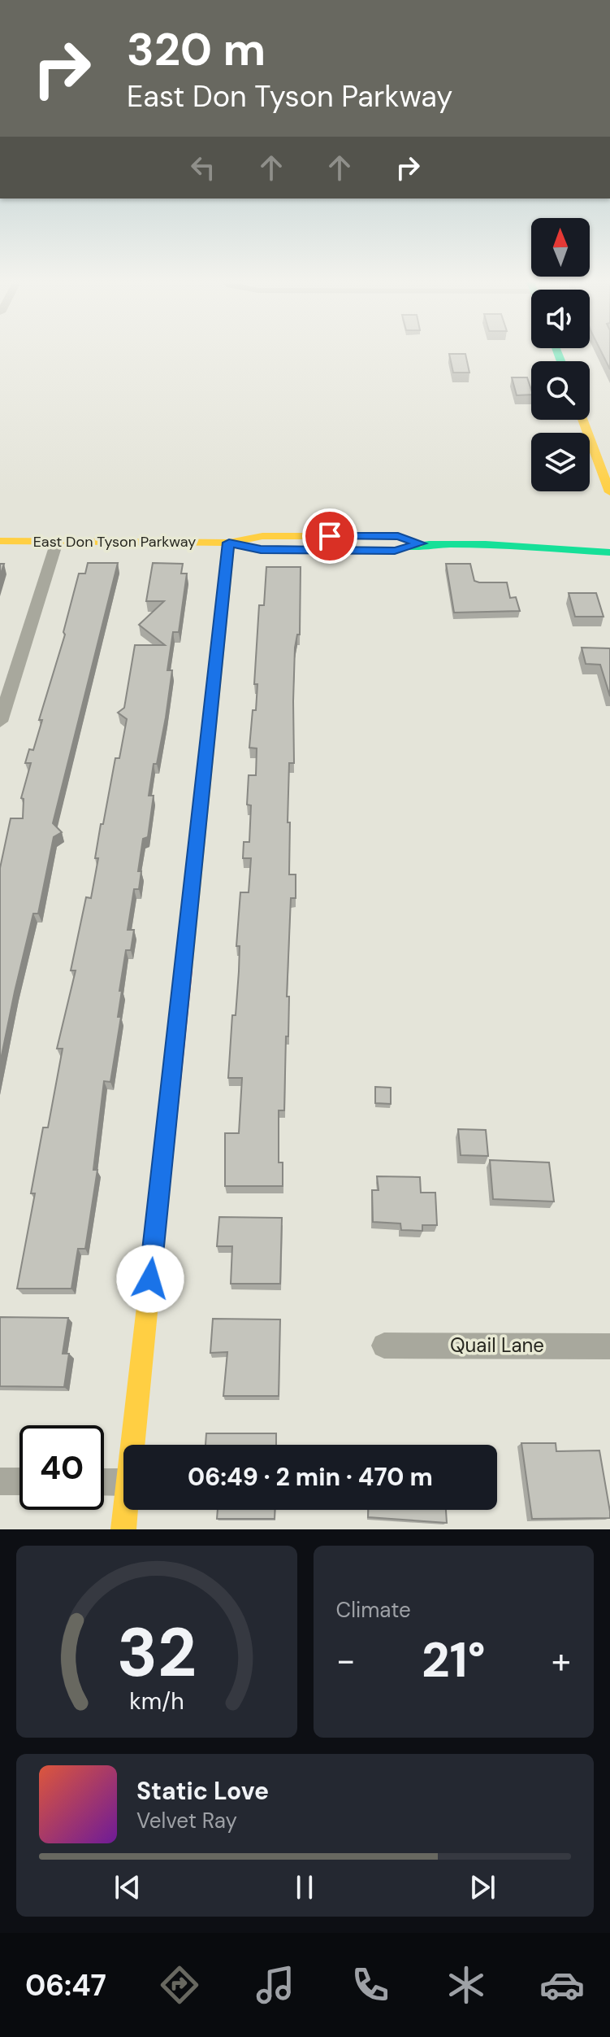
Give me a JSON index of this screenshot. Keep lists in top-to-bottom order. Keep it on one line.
{"streets":{"main road":["East Don Tyson Parkway"],"street":["Quail Lane"]},"north":"top","page":{"turn":["320 m","East Don Tyson Parkway"],"limit":"40","trip":"06:49 · 2 min · 470 m","tile":"Climate","heat":["−","21°","+"],"song":["Static Love","Velvet Ray"],"tabs":"06:47","gauge":["32","km/h"]}}
